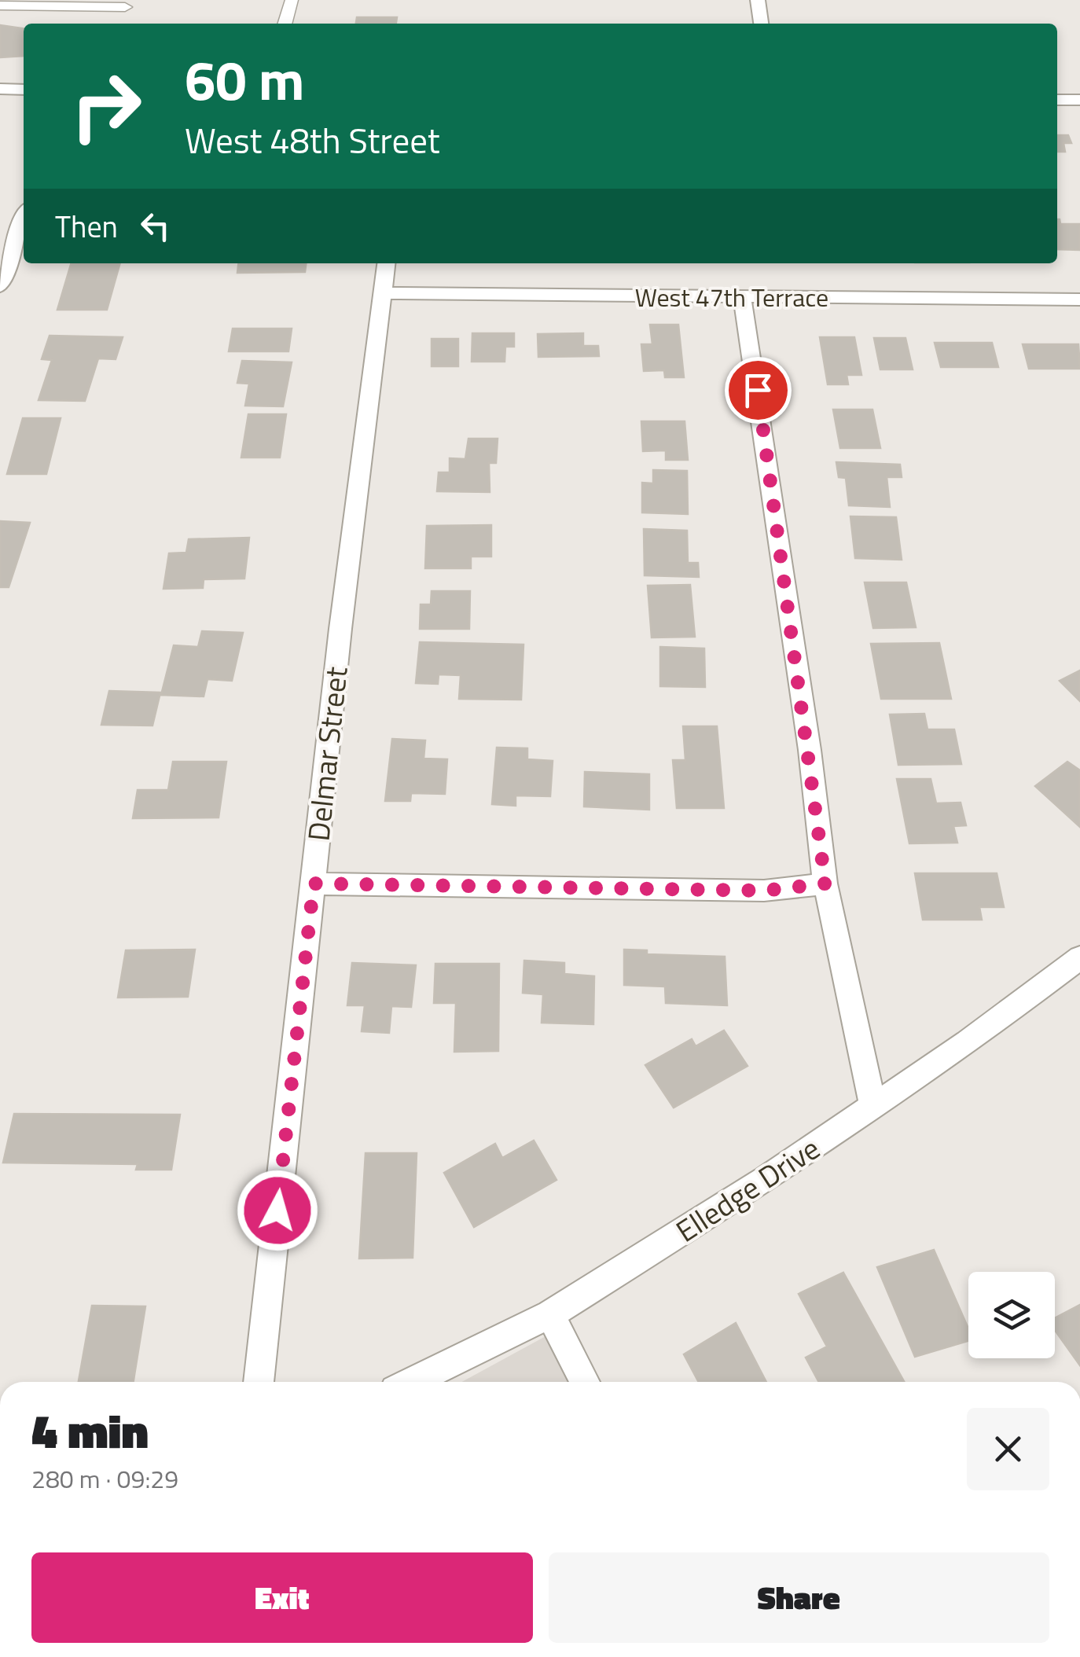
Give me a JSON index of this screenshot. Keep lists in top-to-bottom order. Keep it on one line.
{"streets":{"street":["West 47th Terrace","Delmar Street","Elledge Drive"]},"crossings":[["West 47th Terrace","Delmar Street"]],"page":{"turn":["60 m","West 48th Street"],"then":"Then","heading":["4 min","280 m · 09:29"],"buttons":["Exit","Share"]}}
